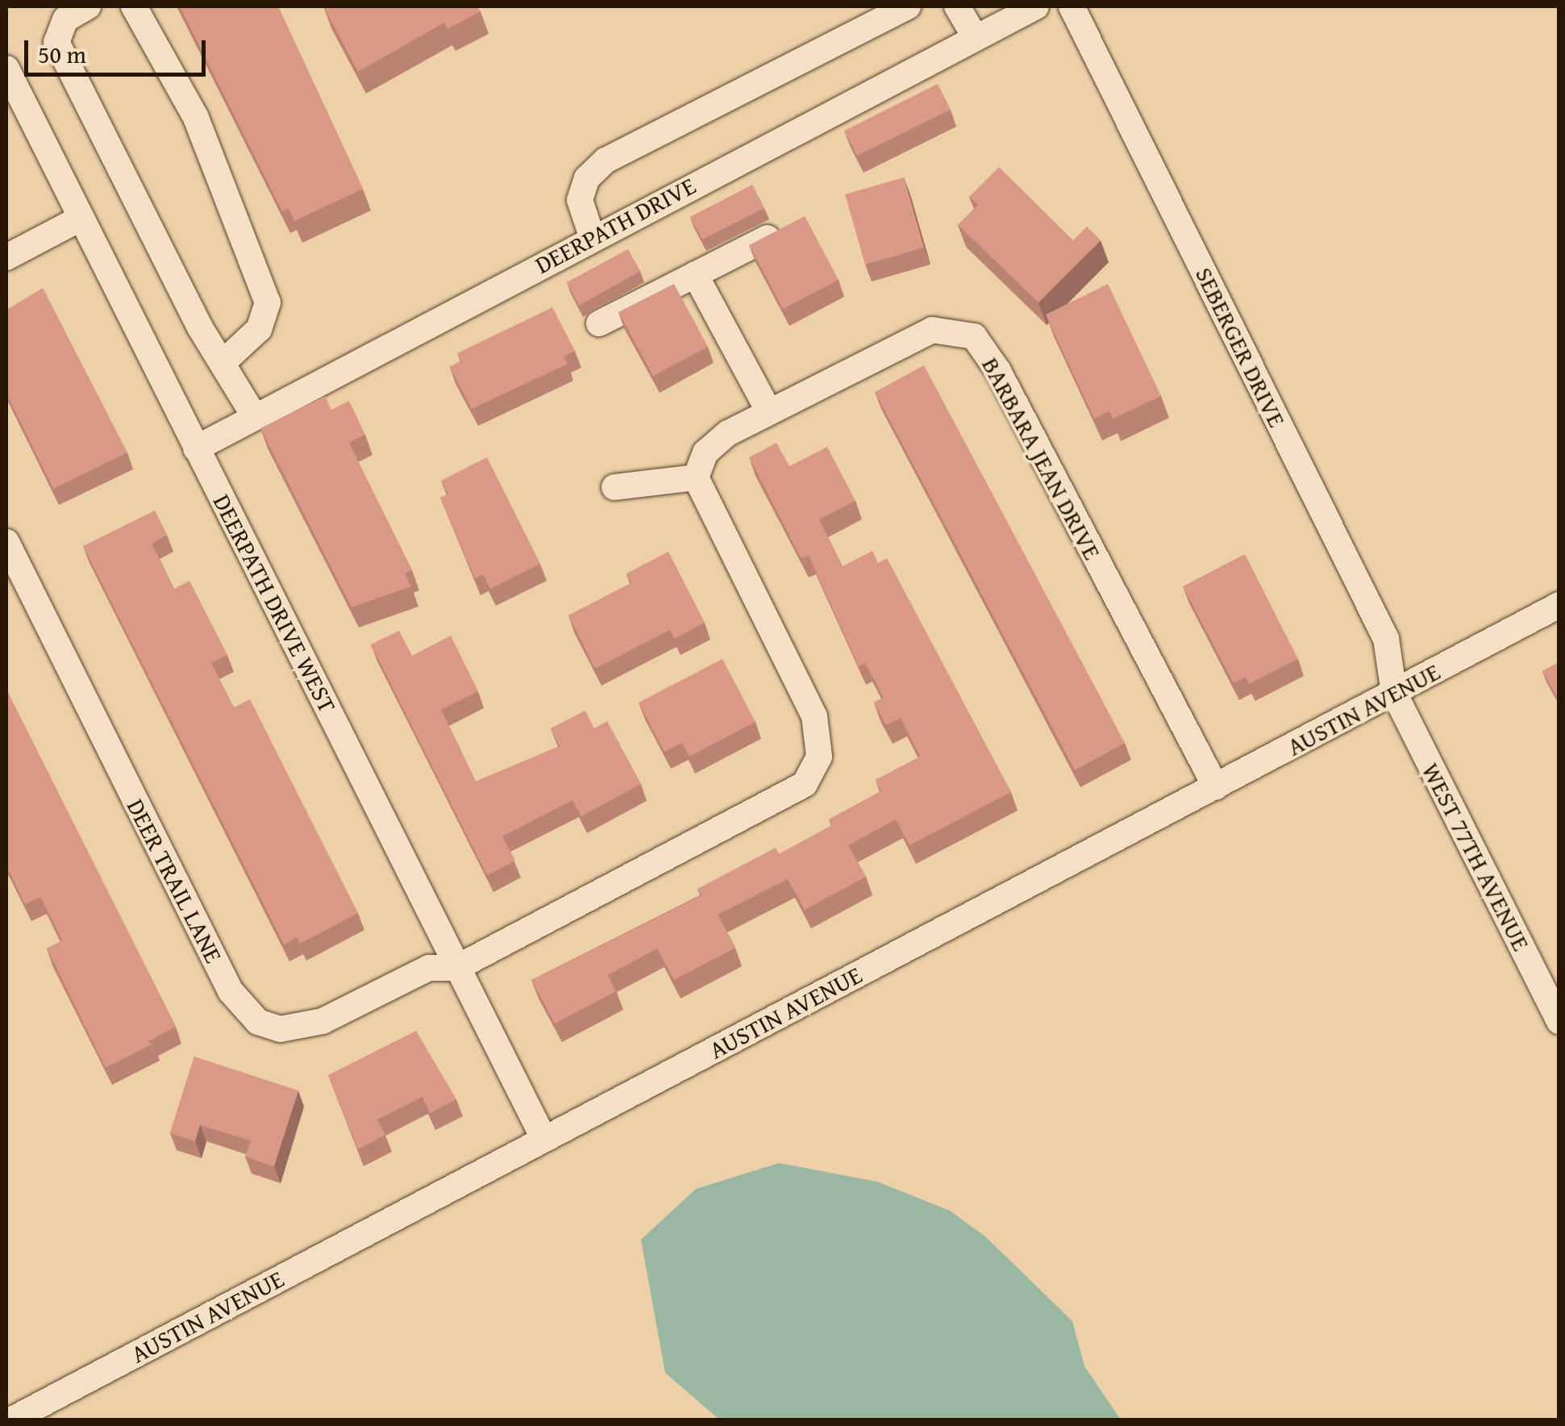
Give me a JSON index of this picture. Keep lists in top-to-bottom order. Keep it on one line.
{"streets":{"street":["DEERPATH DRIVE","SEBERGER DRIVE","BARBARA JEAN DRIVE","DEERPATH DRIVE WEST","AUSTIN AVENUE","WEST 77TH AVENUE","DEER TRAIL LANE"]},"crossings":[["DEERPATH DRIVE","DEERPATH DRIVE WEST"],["SEBERGER DRIVE","AUSTIN AVENUE"],["SEBERGER DRIVE","WEST 77TH AVENUE"],["BARBARA JEAN DRIVE","AUSTIN AVENUE"],["DEERPATH DRIVE WEST","AUSTIN AVENUE"],["DEERPATH DRIVE WEST","DEER TRAIL LANE"],["AUSTIN AVENUE","WEST 77TH AVENUE"]],"scale_bar":"50 m"}
